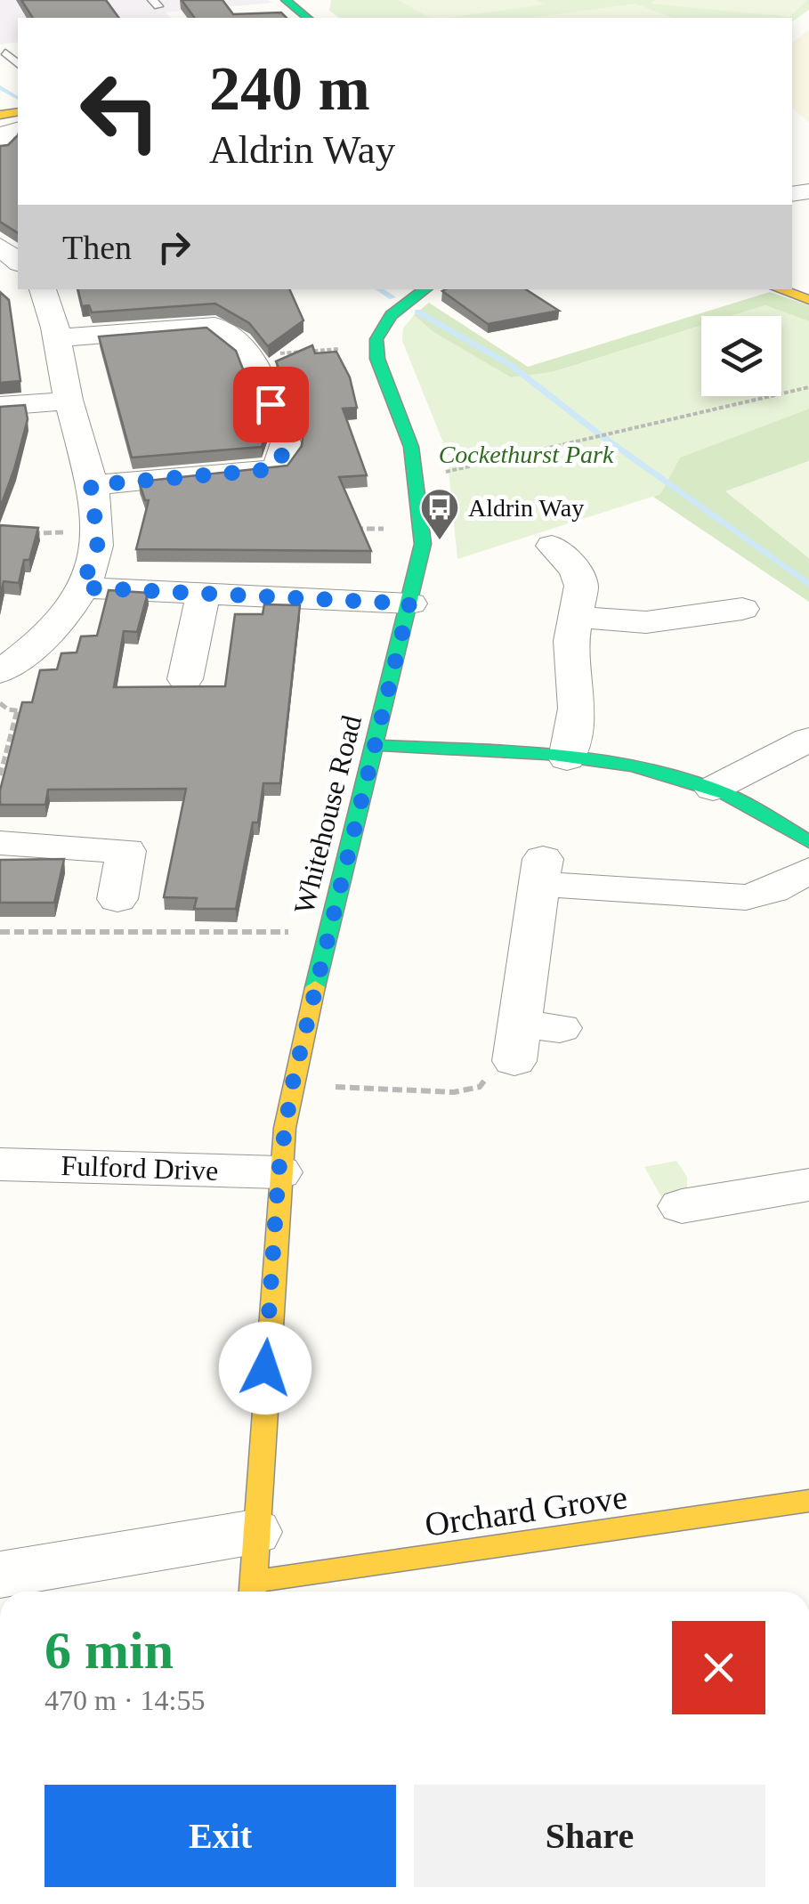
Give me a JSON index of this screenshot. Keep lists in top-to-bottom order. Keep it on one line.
{"streets":{"street":["Whitehouse Road","Fulford Drive","Orchard Grove"]},"crossings":[["Whitehouse Road","Fulford Drive"],["Whitehouse Road","Orchard Grove"]],"parks":["Cockethurst Park"],"places":{"bus stop":["Aldrin Way"]},"page":{"turn":["240 m","Aldrin Way"],"then":"Then","heading":["6 min","470 m · 14:55"],"buttons":["Exit","Share"]}}
